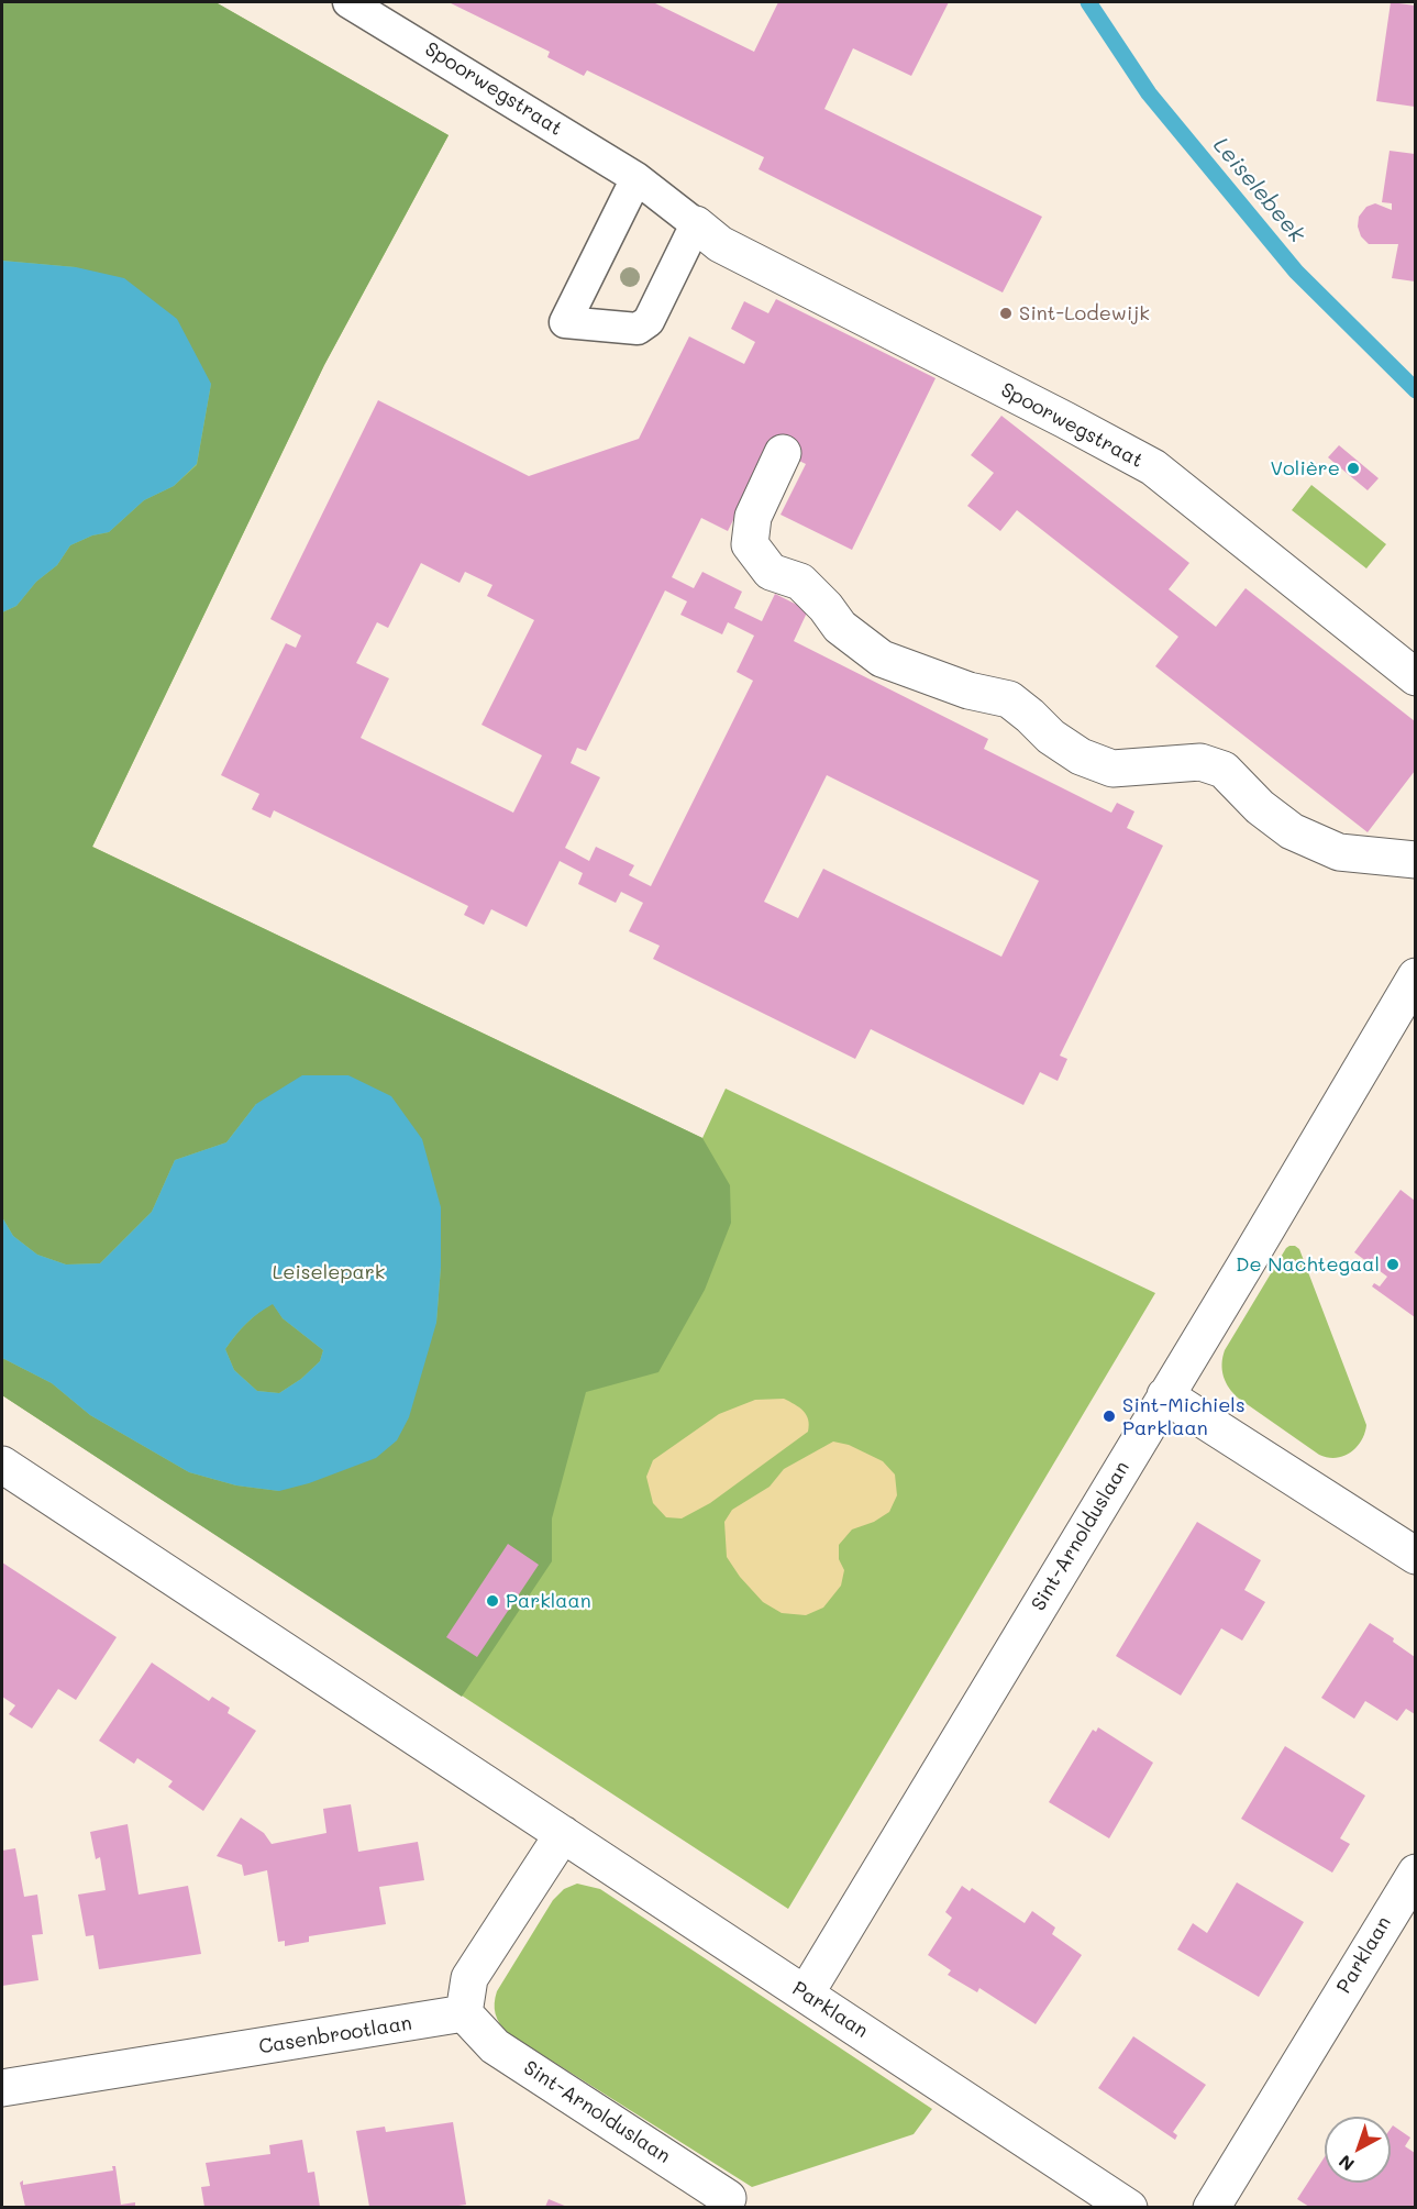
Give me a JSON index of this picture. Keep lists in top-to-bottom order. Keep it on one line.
{"streets":{"street":["Spoorwegstraat","Sint-Arnolduslaan","Parklaan","Casenbrootlaan"]},"crossings":[["Sint-Arnolduslaan","Parklaan"],["Sint-Arnolduslaan","Casenbrootlaan"]],"water":["Leiselebeek"],"parks":["Leiselepark"],"places":["Sint-Lodewijk","Volière","De Nachtegaal","Sint-Michiels Parklaan","Parklaan"],"north":"bottom left"}
